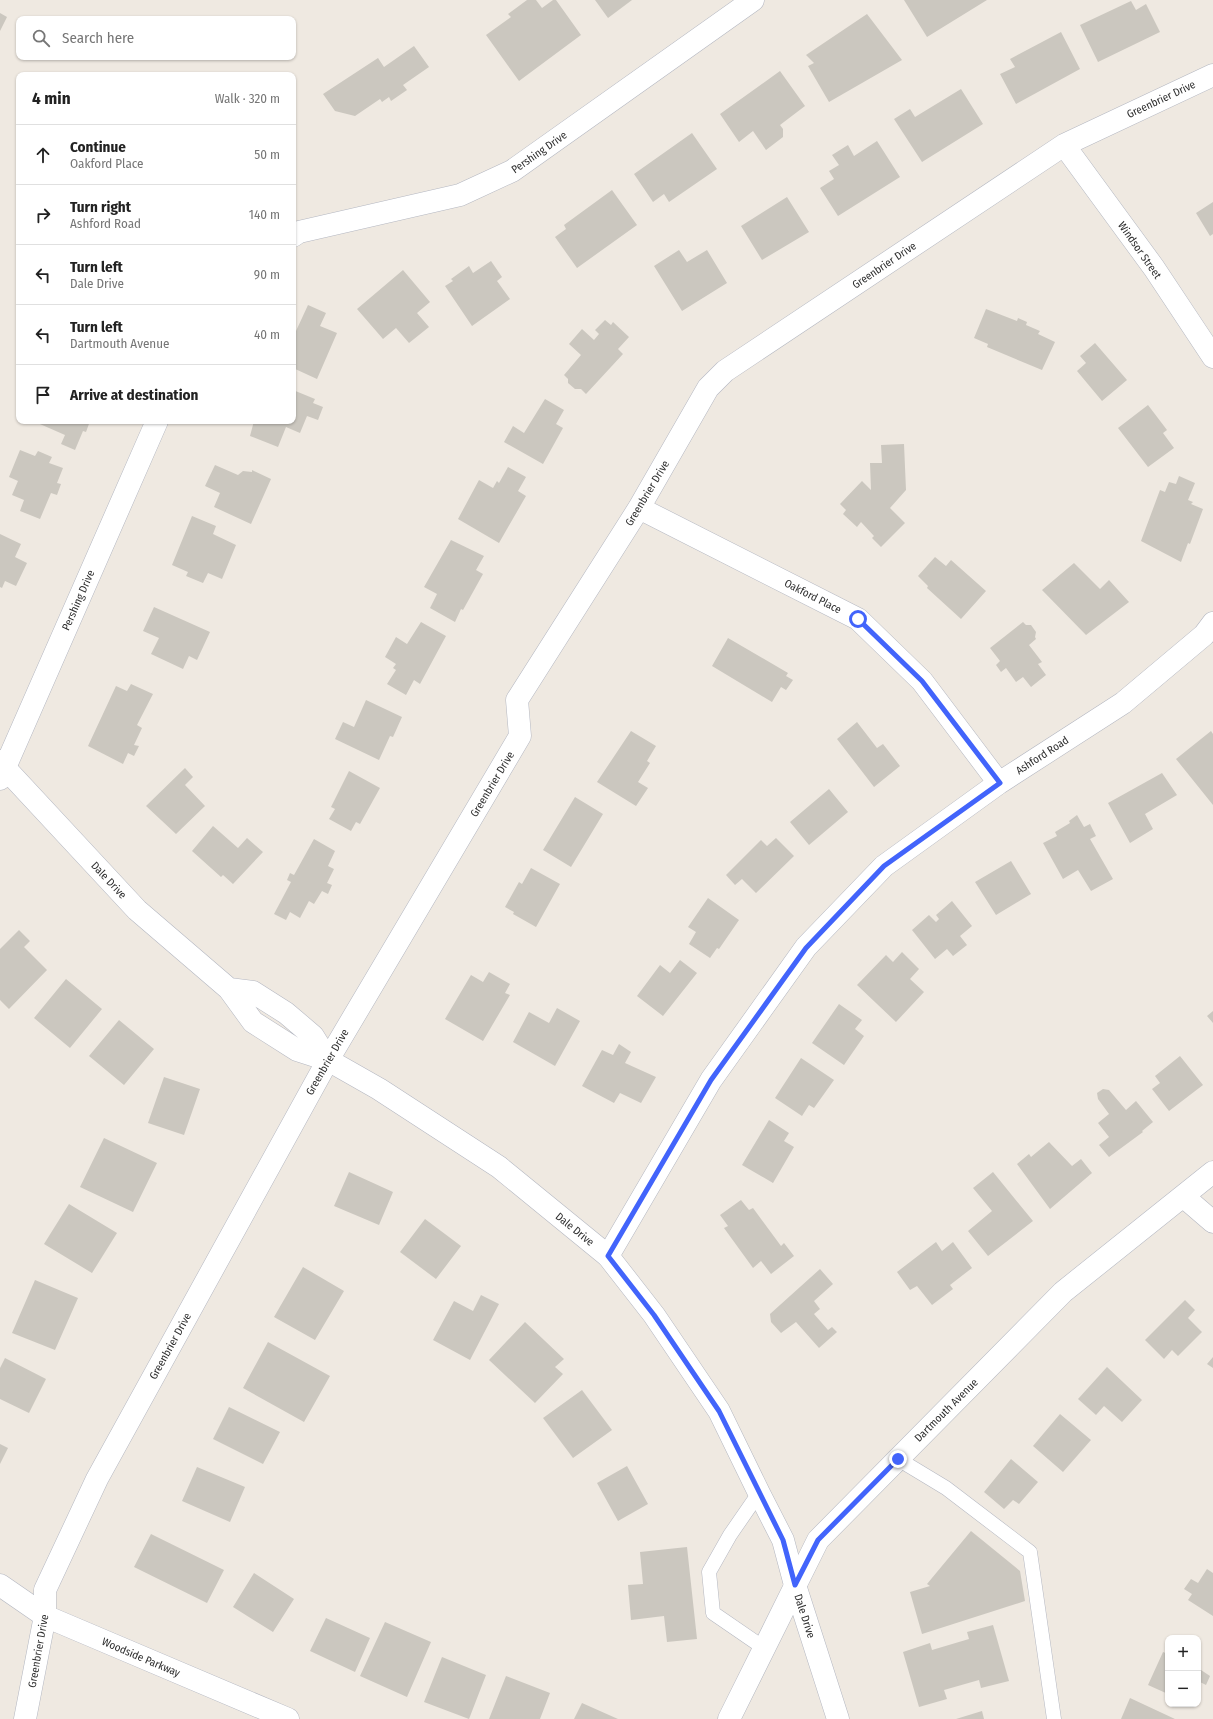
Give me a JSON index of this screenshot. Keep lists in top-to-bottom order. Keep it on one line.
{"streets":{"street":["Greenbrier Drive","Pershing Drive","Windsor Street","Oakford Place","Ashford Road","Dale Drive","Dartmouth Avenue","Woodside Parkway"]},"crossings":[["Greenbrier Drive","Windsor Street"],["Greenbrier Drive","Oakford Place"],["Greenbrier Drive","Dale Drive"],["Greenbrier Drive","Woodside Parkway"],["Pershing Drive","Dale Drive"],["Oakford Place","Ashford Road"],["Ashford Road","Dale Drive"],["Dale Drive","Dartmouth Avenue"]],"page":{"search":"Search here","heading":["4 min","Walk · 320 m"],"list":[["Continue","Oakford Place","50 m"],["Turn right","Ashford Road","140 m"],["Turn left","Dale Drive","90 m"],["Turn left","Dartmouth Avenue","40 m"],"Arrive at destination"],"map_buttons":["+","−"]}}
